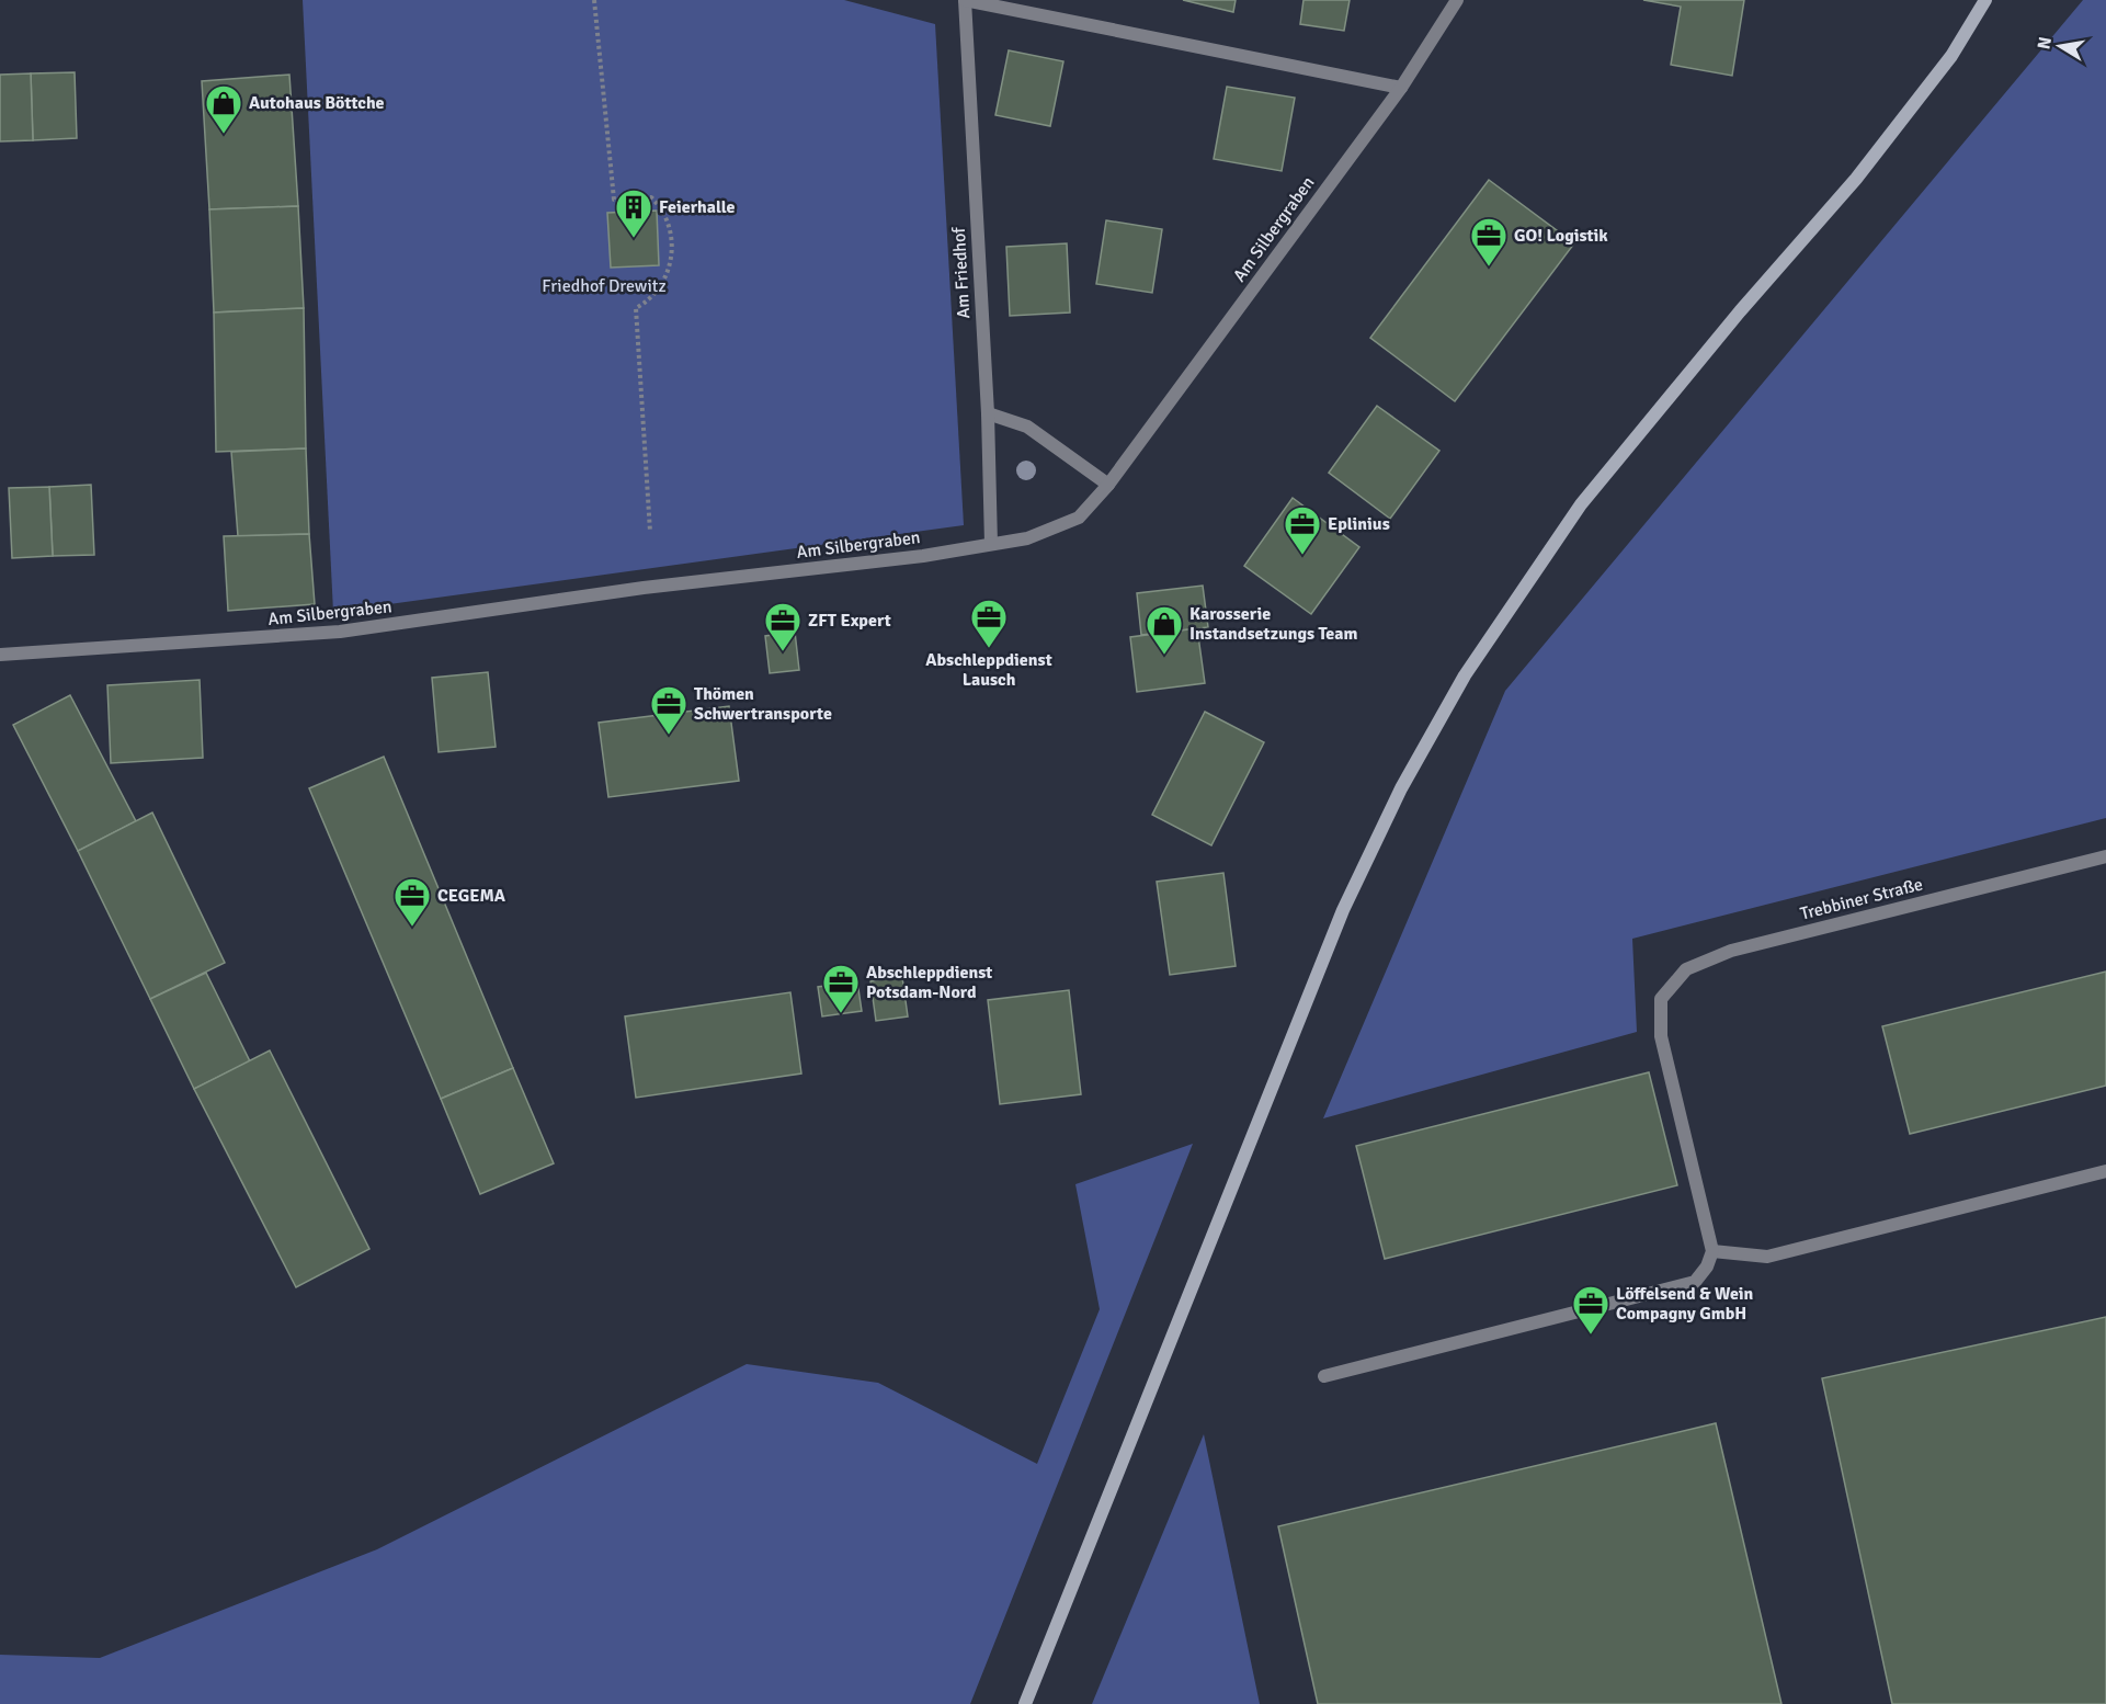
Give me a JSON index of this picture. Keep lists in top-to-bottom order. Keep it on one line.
{"streets":{"street":["Am Silbergraben","Am Friedhof","Trebbiner Straße"]},"crossings":[["Am Silbergraben","Am Friedhof"]],"parks":["Friedhof Drewitz"],"places":{"shop":["Autohaus Böttche","Karosserie Instandsetzungs Team"],"building":["Feierhalle"],"office":["GO! Logistik","Eplinius","Abschleppdienst Lausch","ZFT Expert","Thömen Schwertransporte","CEGEMA","Abschleppdienst Potsdam-Nord","Löffelsend & Wein Compagny GmbH"]},"north":"left"}
